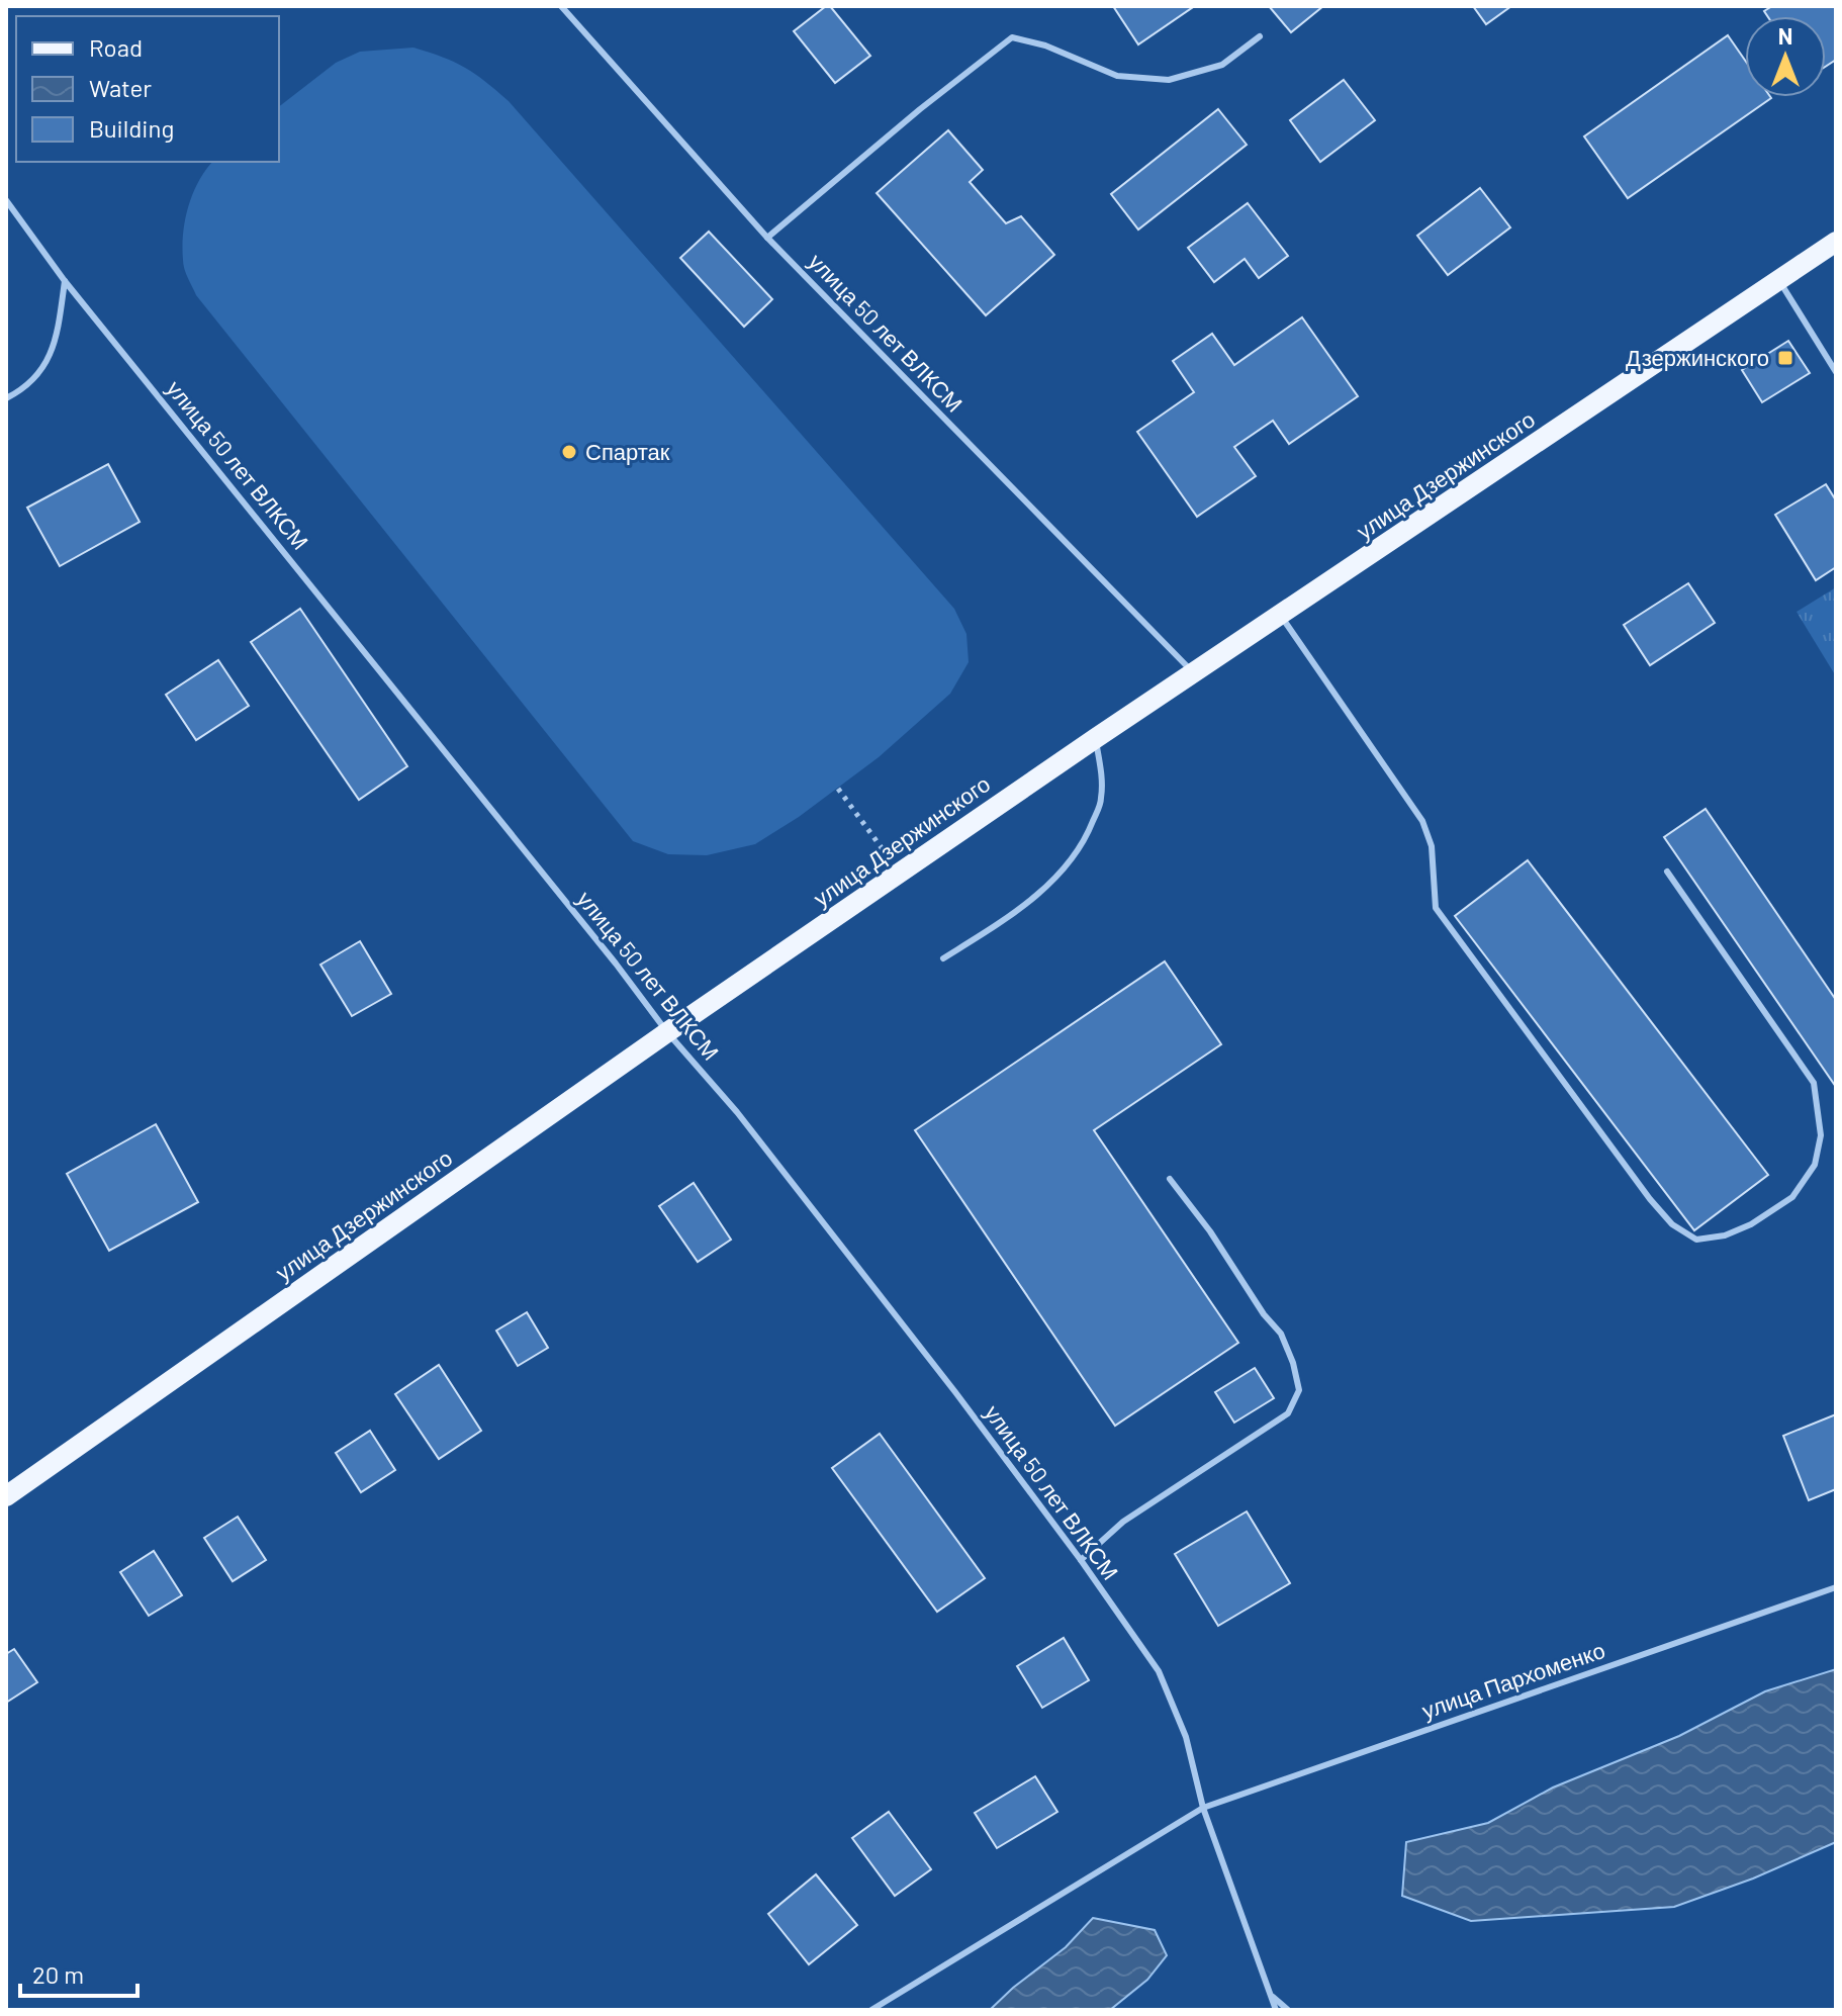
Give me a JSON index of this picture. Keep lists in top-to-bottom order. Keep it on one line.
{"streets":{"main road":["улица Дзержинского"],"lane":["улица 50 лет ВЛКСМ","улица Пархоменко"]},"crossings":[["улица 50 лет ВЛКСМ","улица Дзержинского"],["улица 50 лет ВЛКСМ","улица Пархоменко"]],"places":{"transit":["Дзержинского"],"other":["Спартак"]},"legend":["Road","Water","Building"],"scale_bar":"20 m","north":"top"}
